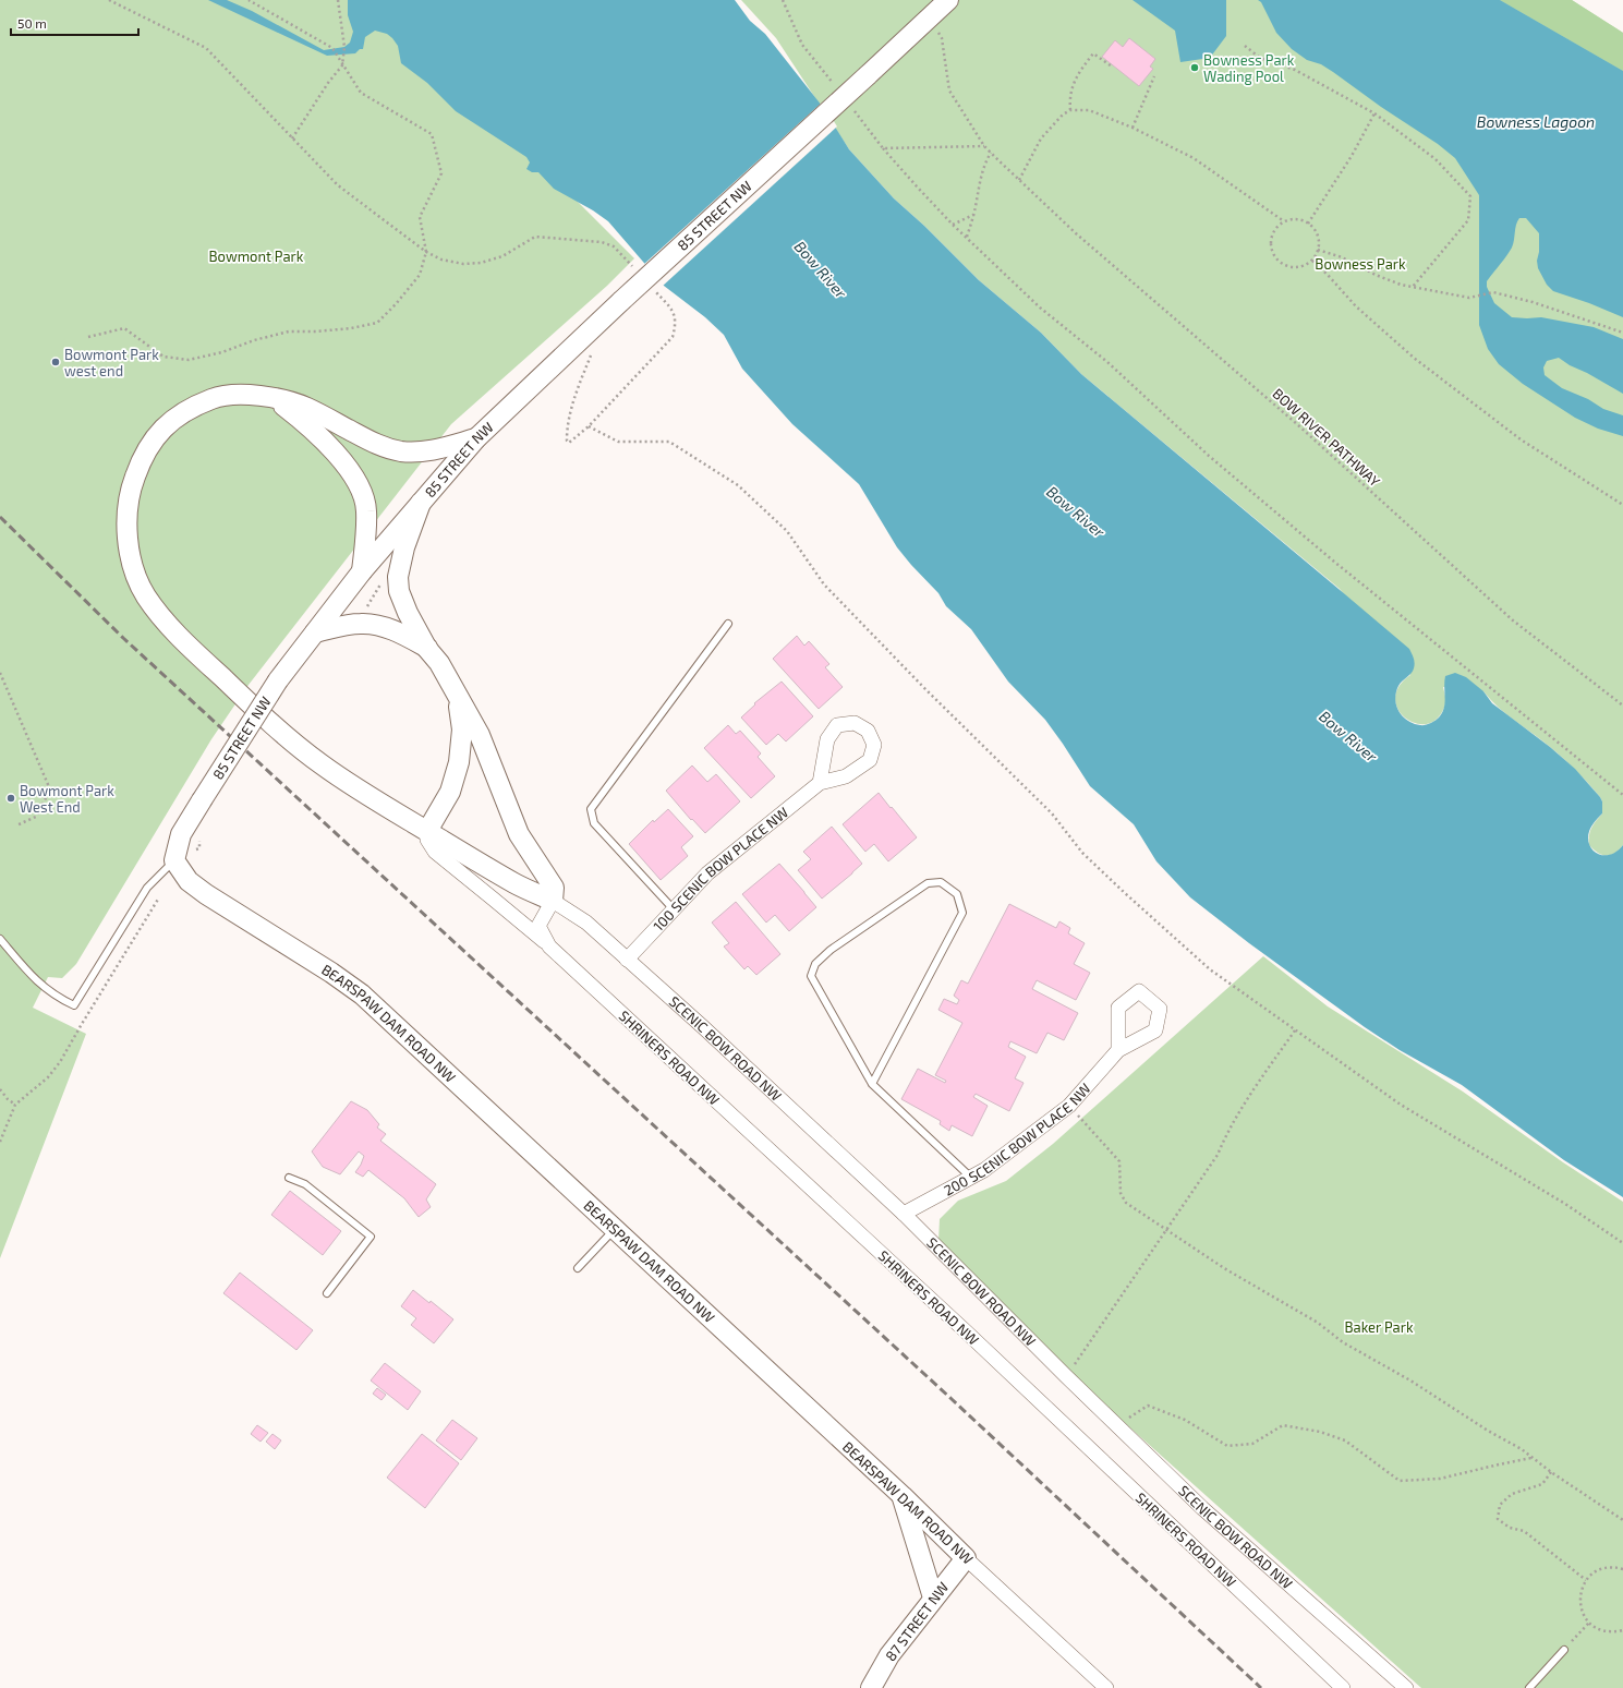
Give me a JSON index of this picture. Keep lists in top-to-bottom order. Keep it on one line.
{"streets":{"street":["85 STREET NW","100 SCENIC BOW PLACE NW","BEARSPAW DAM ROAD NW","SCENIC BOW ROAD NW","SHRINERS ROAD NW","200 SCENIC BOW PLACE NW","87 STREET NW"],"path":["BOW RIVER PATHWAY"]},"crossings":[["85 STREET NW","BEARSPAW DAM ROAD NW"],["100 SCENIC BOW PLACE NW","SCENIC BOW ROAD NW"],["BEARSPAW DAM ROAD NW","87 STREET NW"],["SCENIC BOW ROAD NW","SHRINERS ROAD NW"],["SCENIC BOW ROAD NW","200 SCENIC BOW PLACE NW"]],"water":["Bowness Lagoon","Bow River"],"parks":["Bowmont Park","Bowness Park","Baker Park"],"places":["Bowness Park Wading Pool","Bowmont Park west end","Bowmont Park West End"],"scale_bar":"50 m"}
